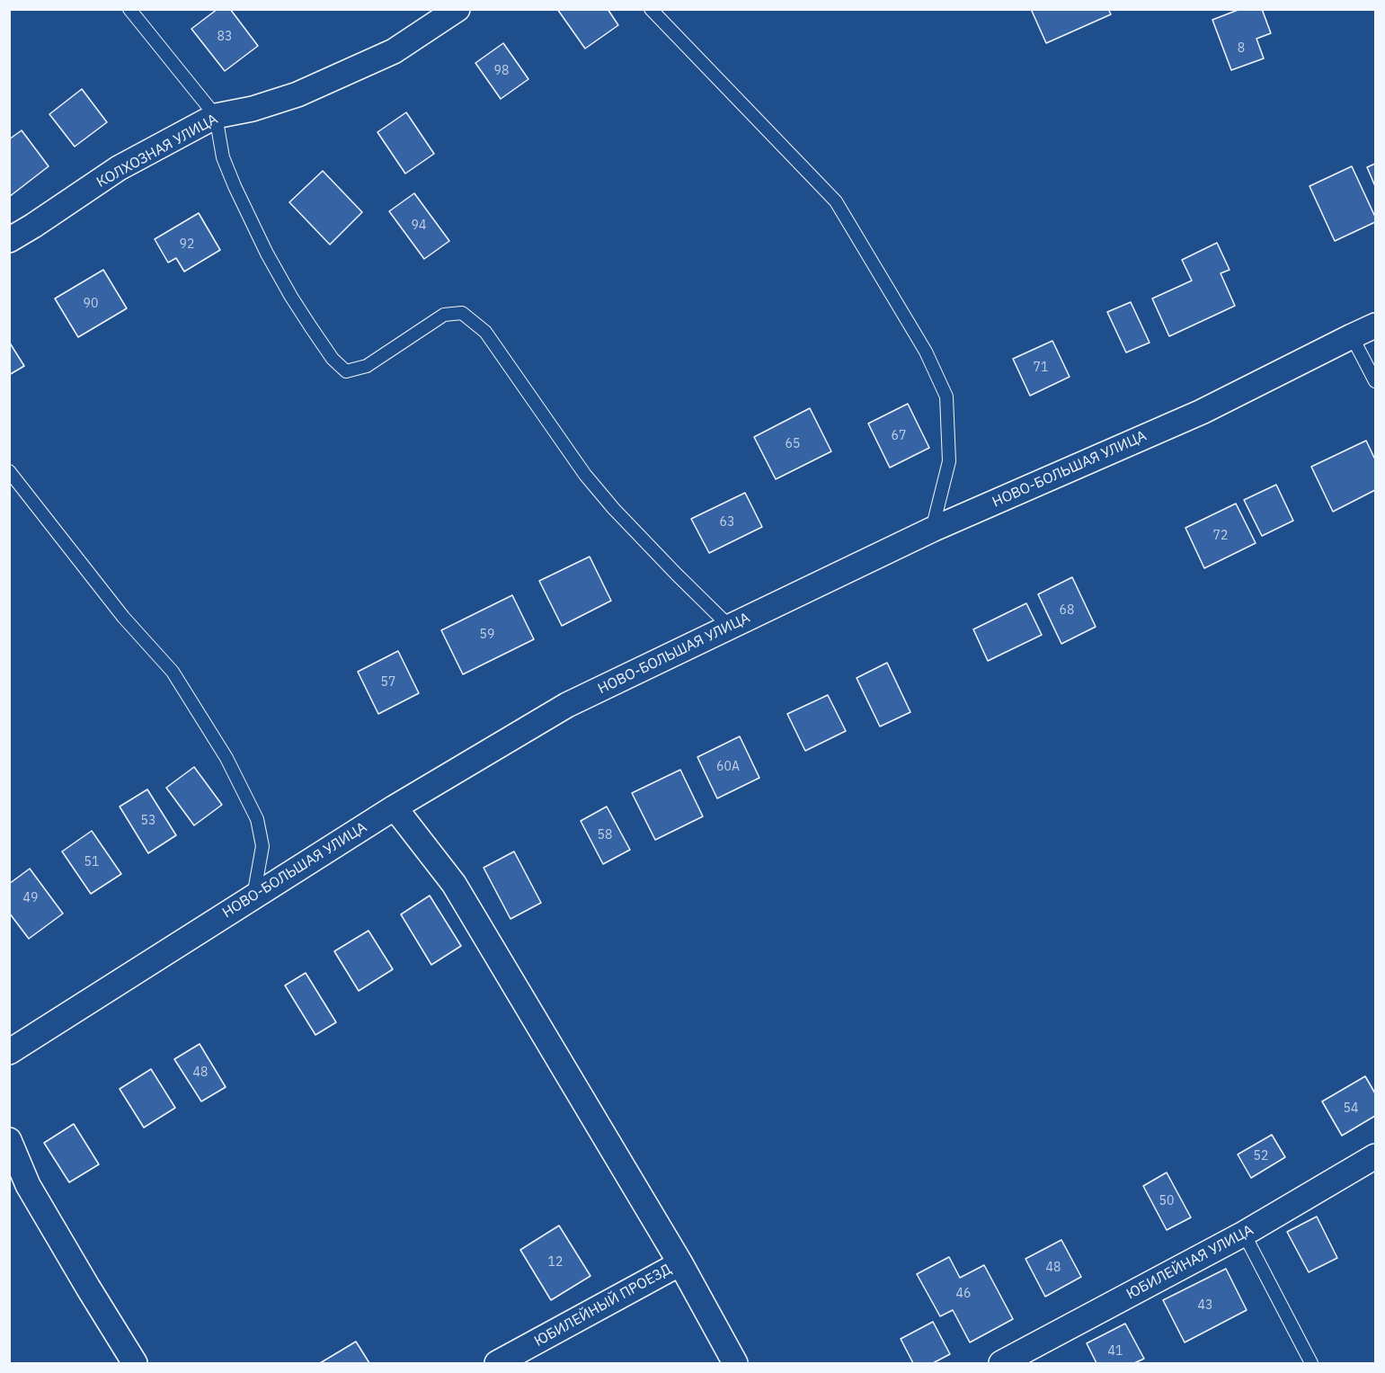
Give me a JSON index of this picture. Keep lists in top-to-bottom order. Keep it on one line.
{"streets":{"street":["КОЛХОЗНАЯ УЛИЦА","НОВО-БОЛЬШАЯ УЛИЦА","ЮБИЛЕЙНАЯ УЛИЦА","ЮБИЛЕЙНЫЙ ПРОЕЗД"]},"house_numbers":["83","8","98","94","92","90","71","67","65","63","72","68","59","57","60А","53","58","51","49","48","54","52","50","12","48","46","43","41"]}
